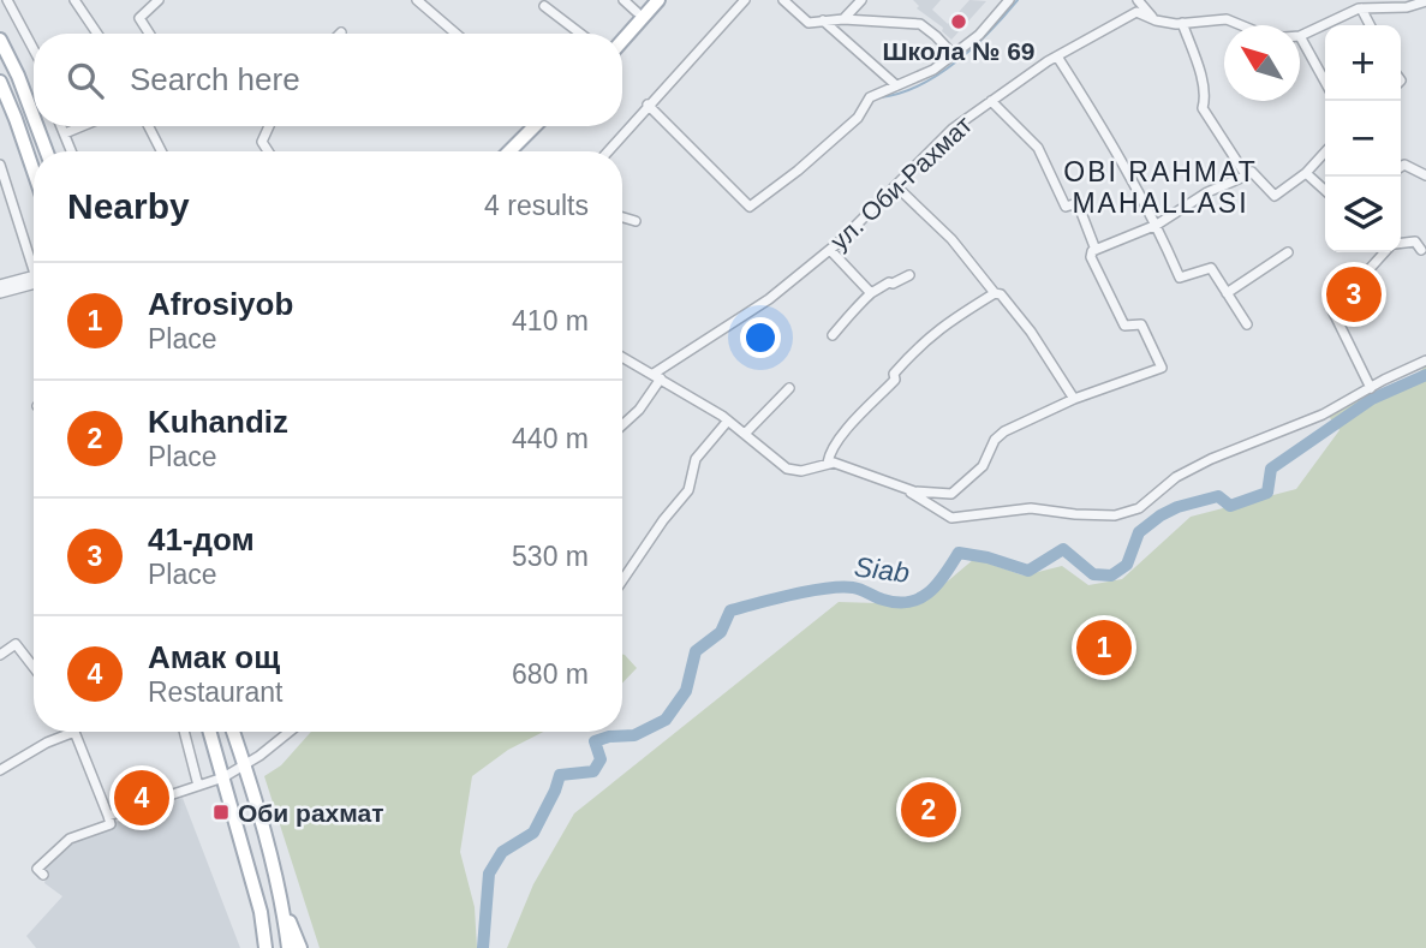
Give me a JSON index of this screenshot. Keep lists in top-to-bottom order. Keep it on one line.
{"streets":{"street":["ул. Оби-Рахмат"]},"districts":["OBI RAHMAT MAHALLASI"],"water":["Siab"],"places":{"other":["Школа № 69"],"transit":["Оби рахмат"]},"north":"top left","page":{"map_buttons":["+","−"],"search":"Search here","heading":["Nearby","4 results"],"list":[{"mark":"1","name":"Afrosiyob","note":"Place","value":"410 m"},{"mark":"2","name":"Kuhandiz","note":"Place","value":"440 m"},{"mark":"3","name":"41-дом","note":"Place","value":"530 m"},{"mark":"4","name":"Амак ощ","note":"Restaurant","value":"680 m"}],"pins":["3","1","4","2"]}}
